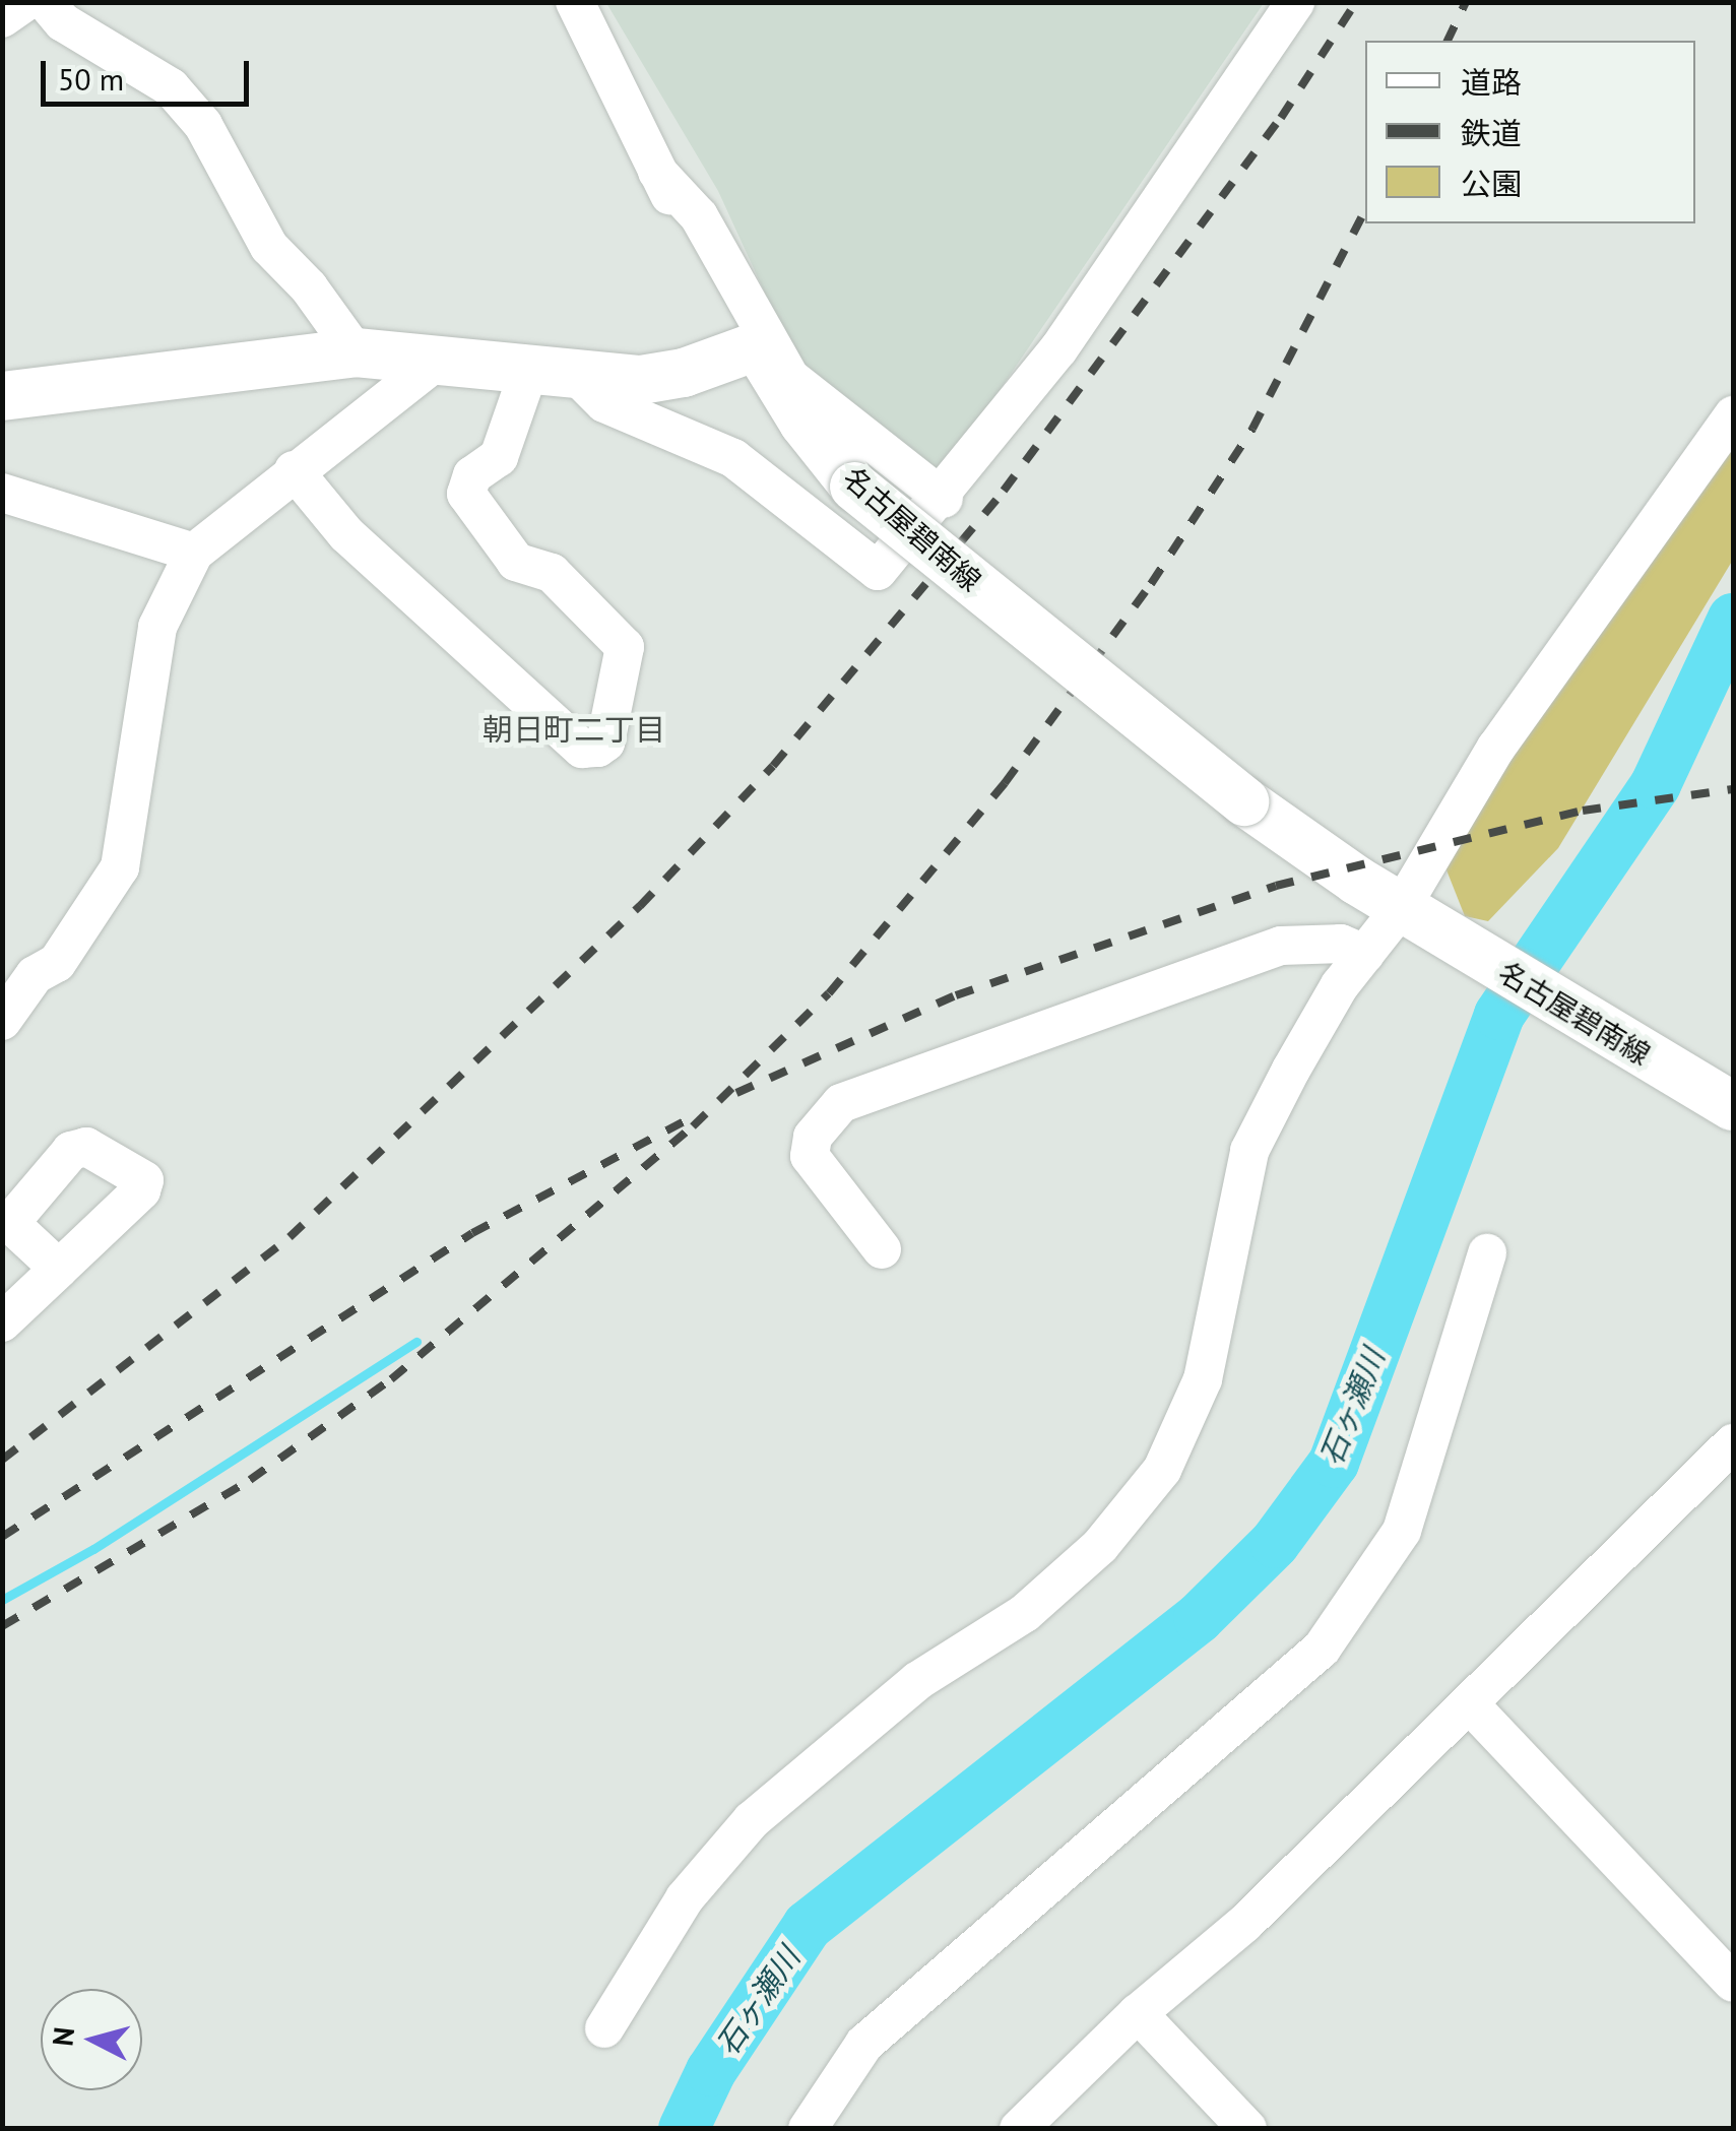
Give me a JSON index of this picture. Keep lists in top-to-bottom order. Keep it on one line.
{"streets":{"main road":["名古屋碧南線"]},"districts":["朝日町二丁目"],"water":["石ヶ瀬川"],"legend":["道路","鉄道","公園"],"scale_bar":"50 m","north":"left"}
